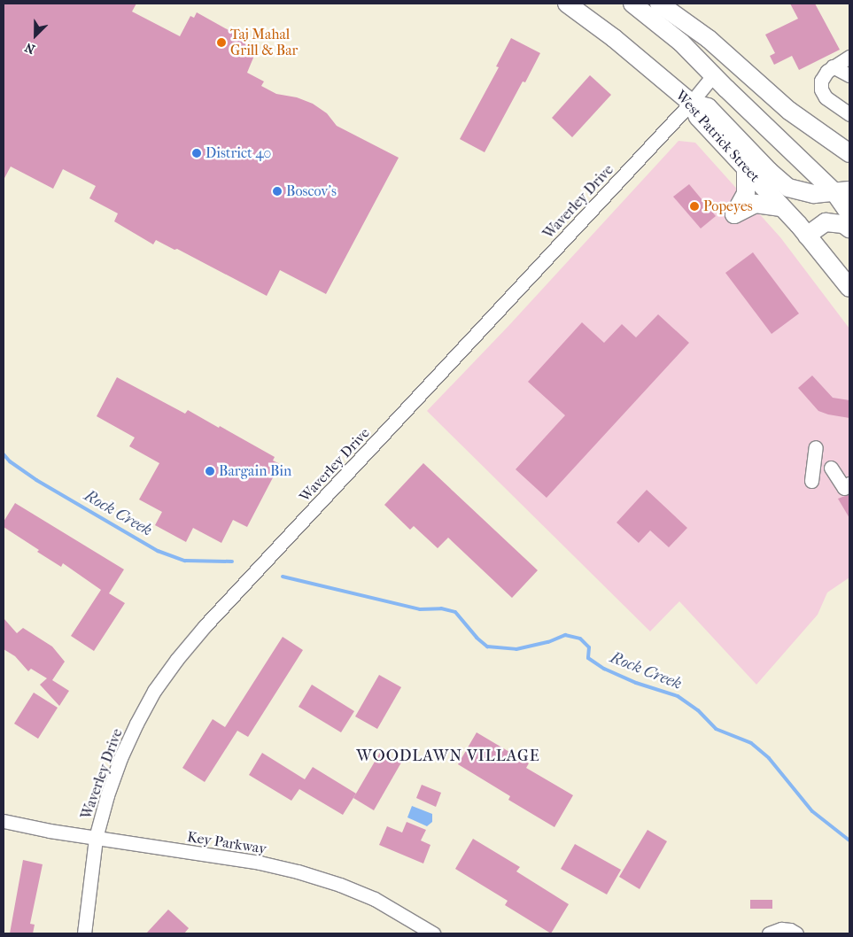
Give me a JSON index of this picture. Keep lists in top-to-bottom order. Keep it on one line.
{"streets":{"main road":["West Patrick Street"],"street":["Waverley Drive","Key Parkway"]},"crossings":[["West Patrick Street","Waverley Drive"],["Waverley Drive","Key Parkway"]],"districts":["WOODLAWN VILLAGE"],"water":["Rock Creek"],"places":["Taj Mahal Grill & Bar","District 40","Boscov's","Popeyes","Bargain Bin"],"north":"bottom left"}
